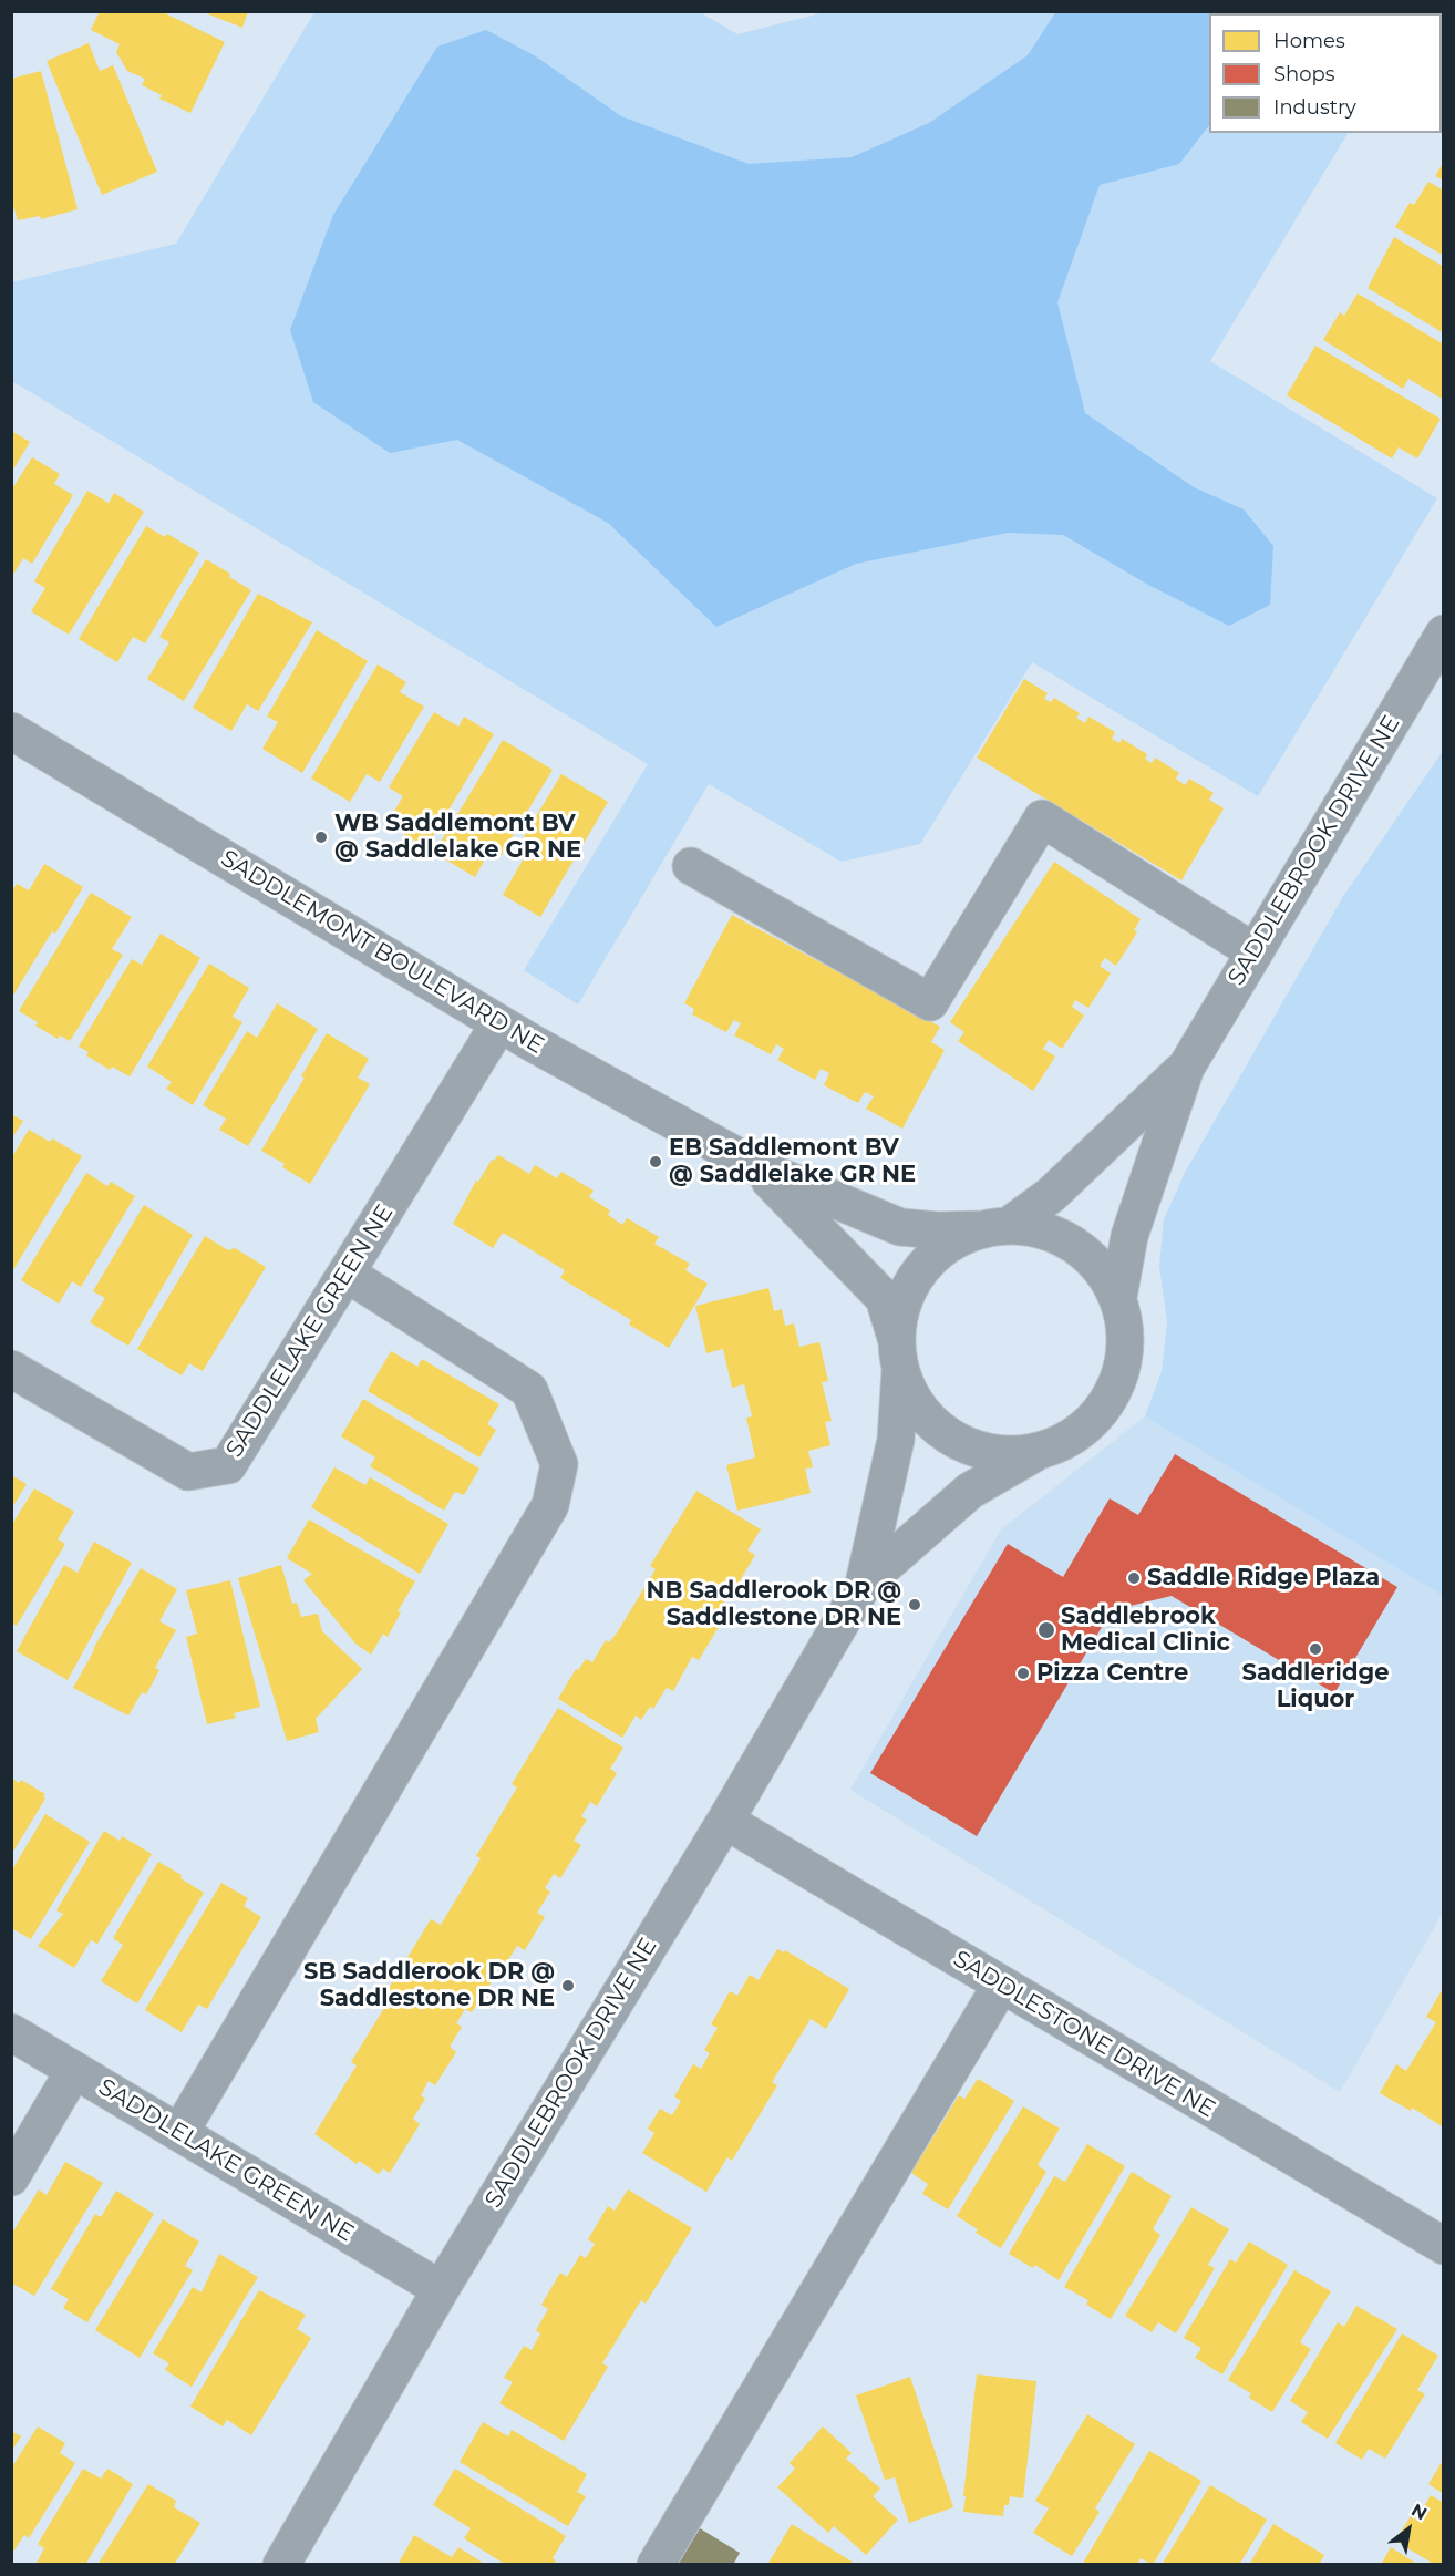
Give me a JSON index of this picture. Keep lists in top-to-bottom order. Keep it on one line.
{"streets":{"street":["SADDLEBROOK DRIVE NE","SADDLEMONT BOULEVARD NE","SADDLELAKE GREEN NE","SADDLESTONE DRIVE NE"]},"crossings":[["SADDLEBROOK DRIVE NE","SADDLEMONT BOULEVARD NE"],["SADDLEBROOK DRIVE NE","SADDLELAKE GREEN NE"],["SADDLEBROOK DRIVE NE","SADDLESTONE DRIVE NE"],["SADDLEMONT BOULEVARD NE","SADDLELAKE GREEN NE"]],"places":["WB Saddlemont BV @ Saddlelake GR NE","EB Saddlemont BV @ Saddlelake GR NE","Saddle Ridge Plaza","NB Saddlerook DR @ Saddlestone DR NE","Saddlebrook Medical Clinic","Saddleridge Liquor","Pizza Centre","SB Saddlerook DR @ Saddlestone DR NE"],"legend":["Homes","Shops","Industry"],"north":"top right"}
